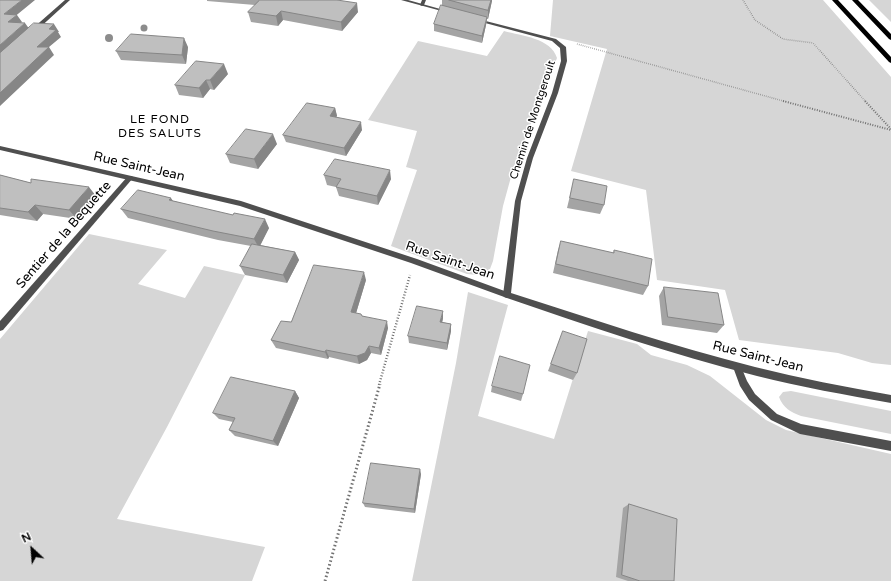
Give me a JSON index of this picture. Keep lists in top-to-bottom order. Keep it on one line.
{"streets":{"street":["Chemin de Montgeroult","Rue Saint-Jean","Sentier de la Bequette"]},"crossings":[["Chemin de Montgeroult","Rue Saint-Jean"],["Rue Saint-Jean","Sentier de la Bequette"]],"districts":["LE FOND DES SALUTS"],"north":"top left"}
